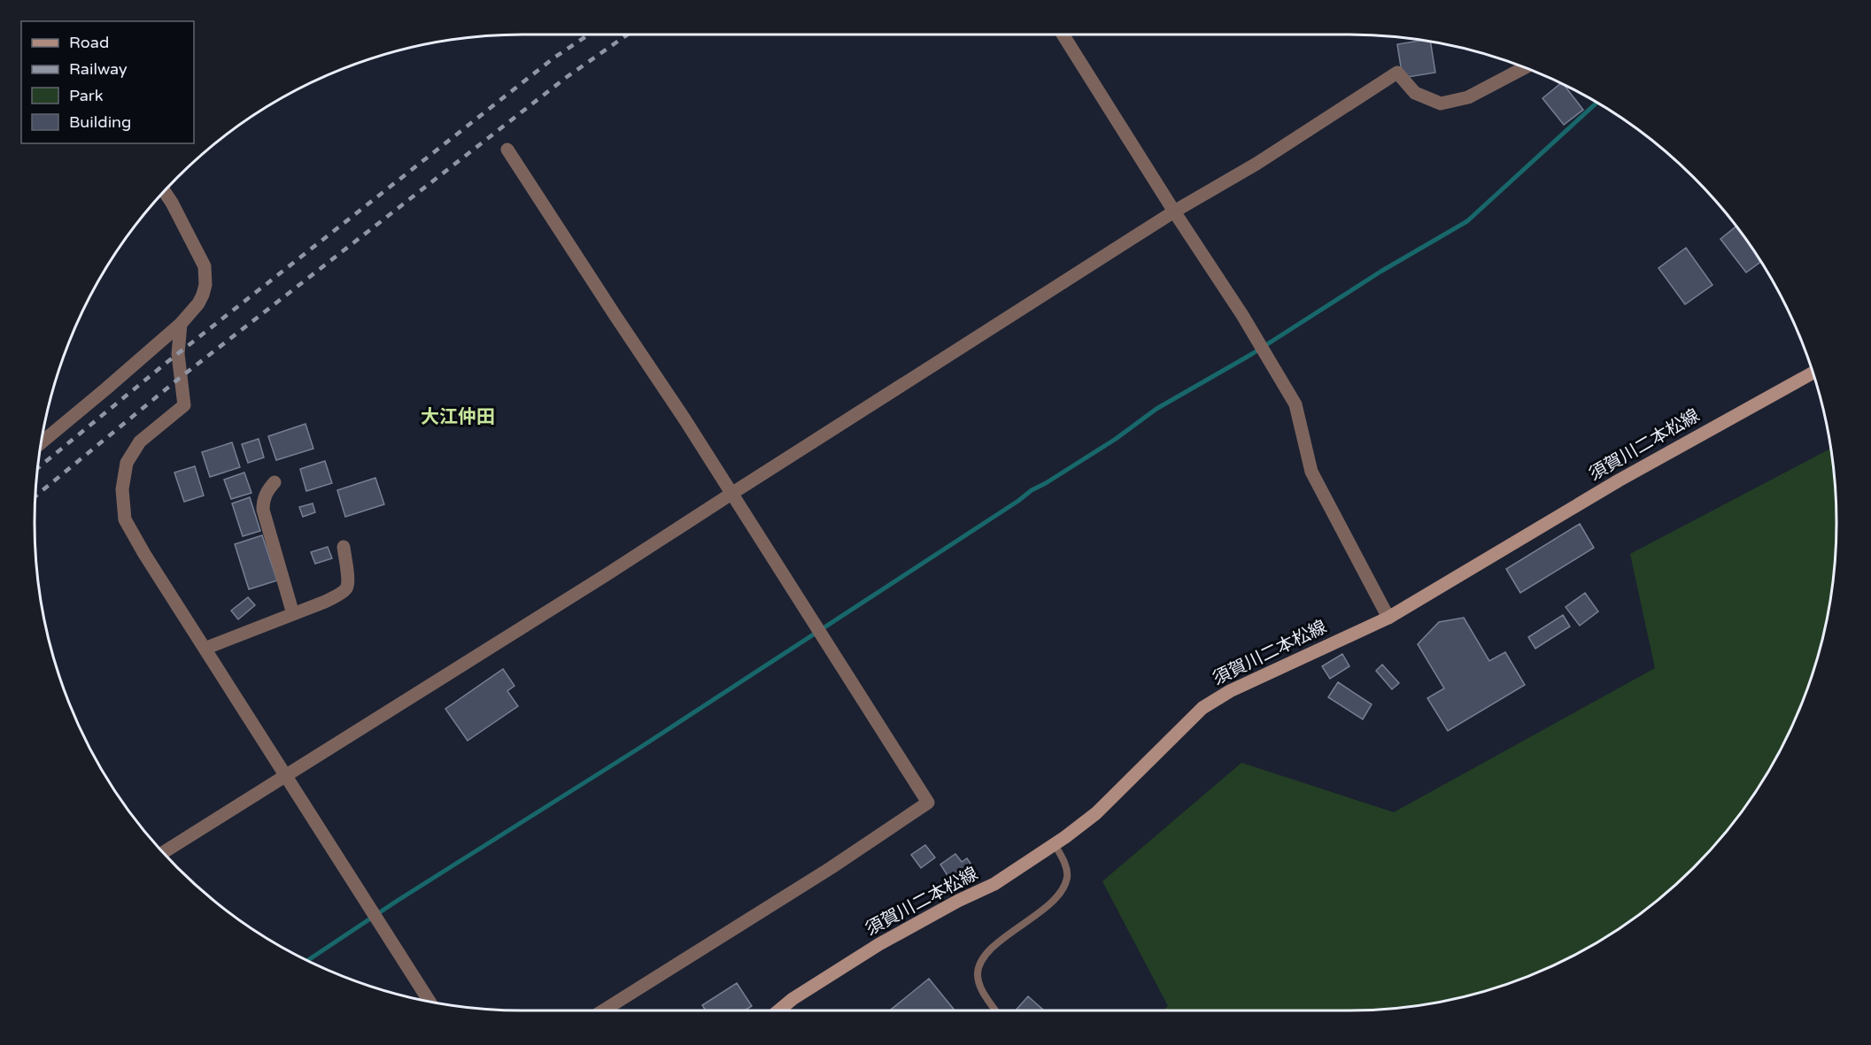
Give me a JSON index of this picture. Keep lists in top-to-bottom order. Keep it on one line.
{"streets":{"main road":["須賀川二本松線"]},"districts":["大江仲田"],"legend":["Road","Railway","Park","Building"]}
